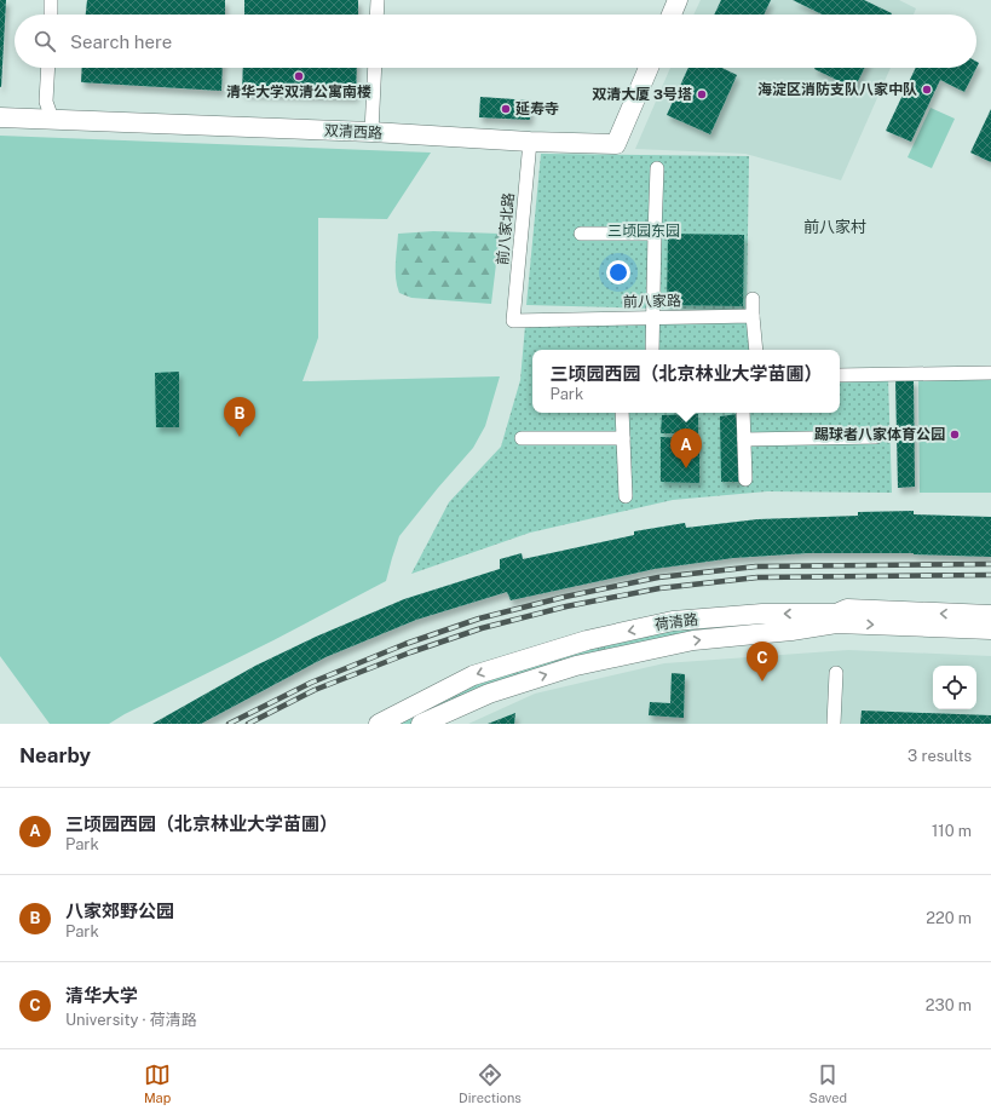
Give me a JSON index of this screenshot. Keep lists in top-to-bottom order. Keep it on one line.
{"streets":{"main road":["双清西路","荷清路"],"street":["前八家北路","前八家路"]},"crossings":[["双清西路","前八家北路"],["前八家北路","前八家路"]],"districts":["前八家村"],"parks":["三顷园东园"],"places":["清华大学双清公寓南楼","海淀区消防支队八家中队","双清大厦 3号塔","延寿寺","踢球者八家体育公园"],"page":{"search":"Search here","popup":["三顷园西园（北京林业大学苗圃）","Park"],"pins":["B","A","C"],"heading":["Nearby","3 results"],"list":[{"mark":"A","name":"三顷园西园（北京林业大学苗圃）","note":"Park","value":"110 m"},{"mark":"B","name":"八家郊野公园","note":"Park","value":"220 m"},{"mark":"C","name":"清华大学","note":"University · 荷清路","value":"230 m"}],"nav":["Map","Directions","Saved"]}}
